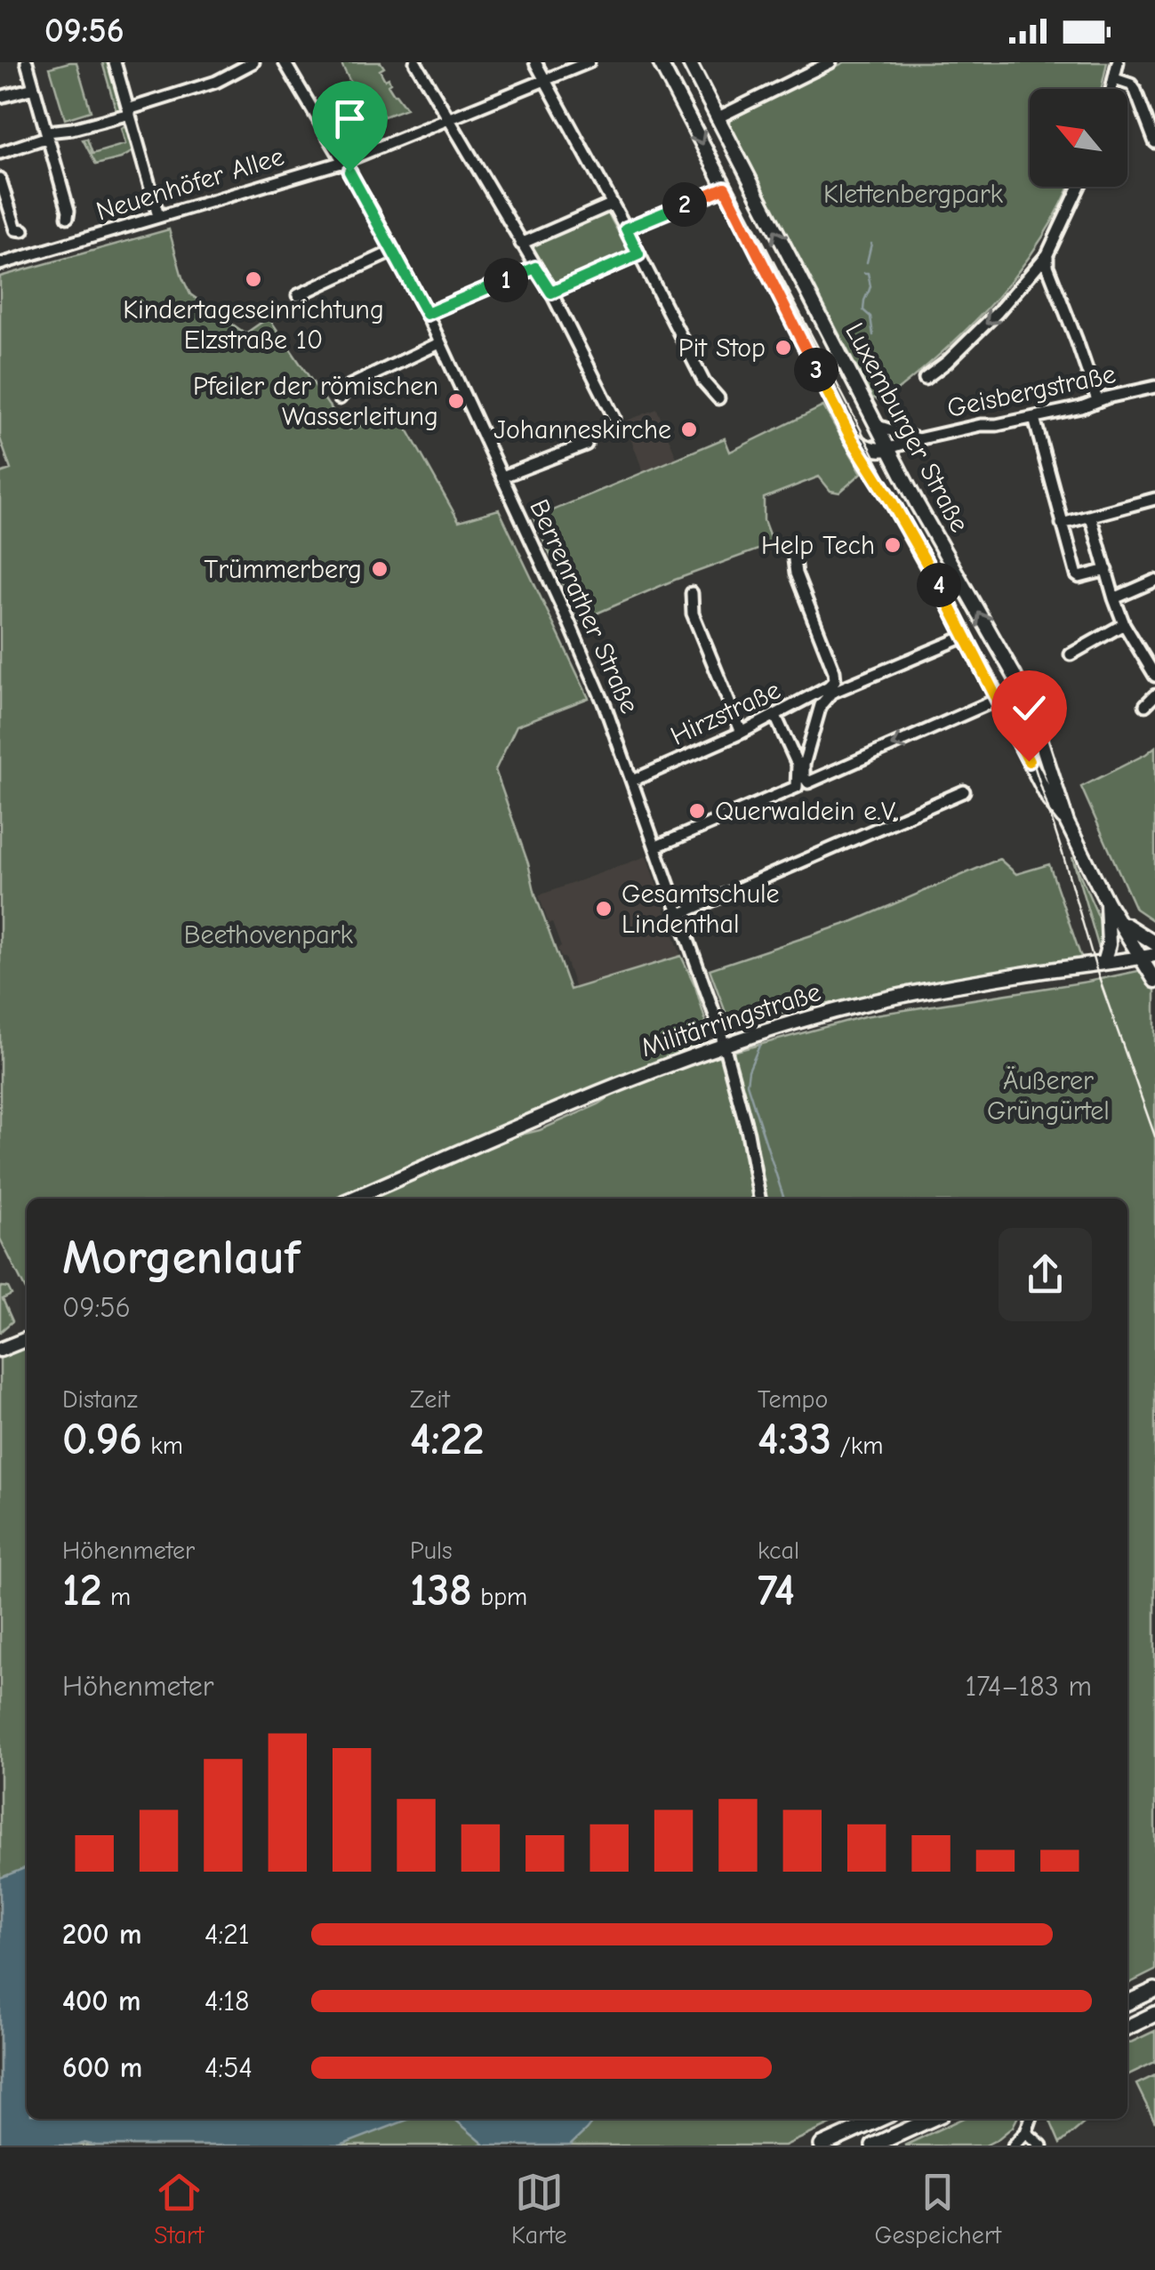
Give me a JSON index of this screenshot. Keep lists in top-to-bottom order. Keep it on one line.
{"streets":{"main road":["Luxemburger Straße","Militärringstraße"],"street":["Neuenhöfer Allee","Geisbergstraße","Berrenrather Straße","Hirzstraße"]},"crossings":[["Neuenhöfer Allee","Berrenrather Straße"],["Geisbergstraße","Luxemburger Straße"],["Luxemburger Straße","Militärringstraße"],["Berrenrather Straße","Hirzstraße"],["Berrenrather Straße","Militärringstraße"]],"parks":["Klettenbergpark","Beethovenpark","Äußerer Grüngürtel"],"places":["Kindertageseinrichtung Elzstraße 10","Pit Stop","Pfeiler der römischen Wasserleitung","Johanneskirche","Help Tech","Trümmerberg","Querwaldein e.V.","Gesamtschule Lindenthal"],"north":"top left","page":{"status":"09:56","pins":["2","1","3","4"],"heading":["Morgenlauf","09:56"],"stats":[["Distanz","0.96 km"],["Zeit","4:22"],["Tempo","4:33 /km"],["Höhenmeter","12 m"],["Puls","138 bpm"],["kcal","74"]],"chart":["Höhenmeter","174–183 m"],"list":[{"name":"200 m","note":"4:21"},{"name":"400 m","note":"4:18"},{"name":"600 m","note":"4:54"}],"tabs":["Start","Karte","Gespeichert"]}}
